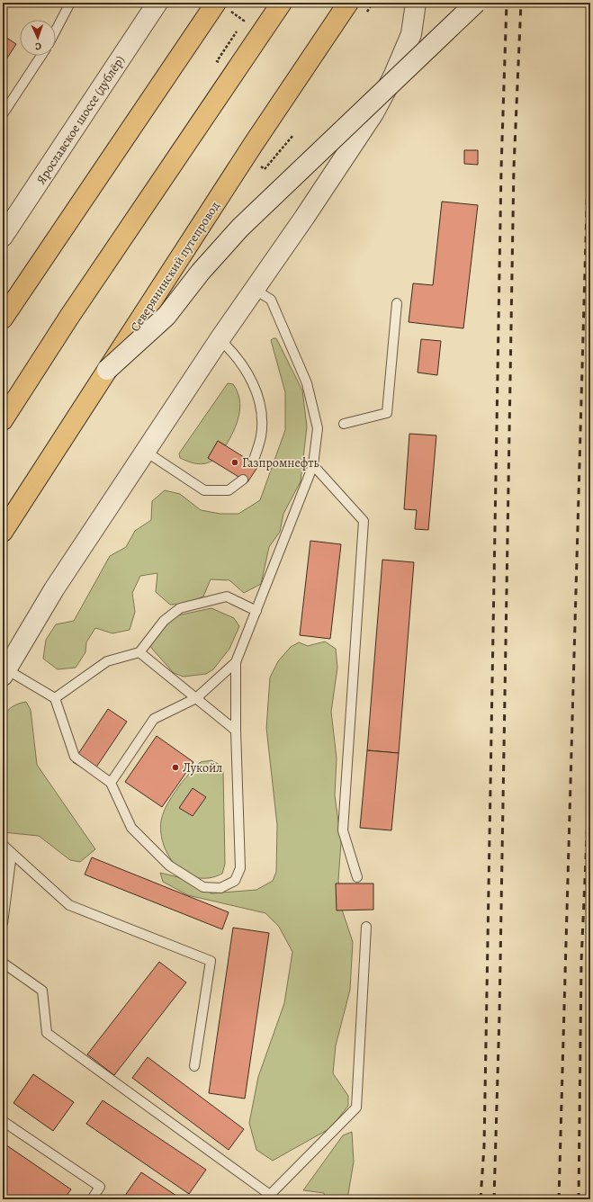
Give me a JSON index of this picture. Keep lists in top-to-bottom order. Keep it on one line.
{"streets":{"main road":["Северянинский путепровод"],"street":["Ярославское шоссе (дублёр)"]},"places":["Газпромнефть","Лукойл"],"north":"bottom"}
